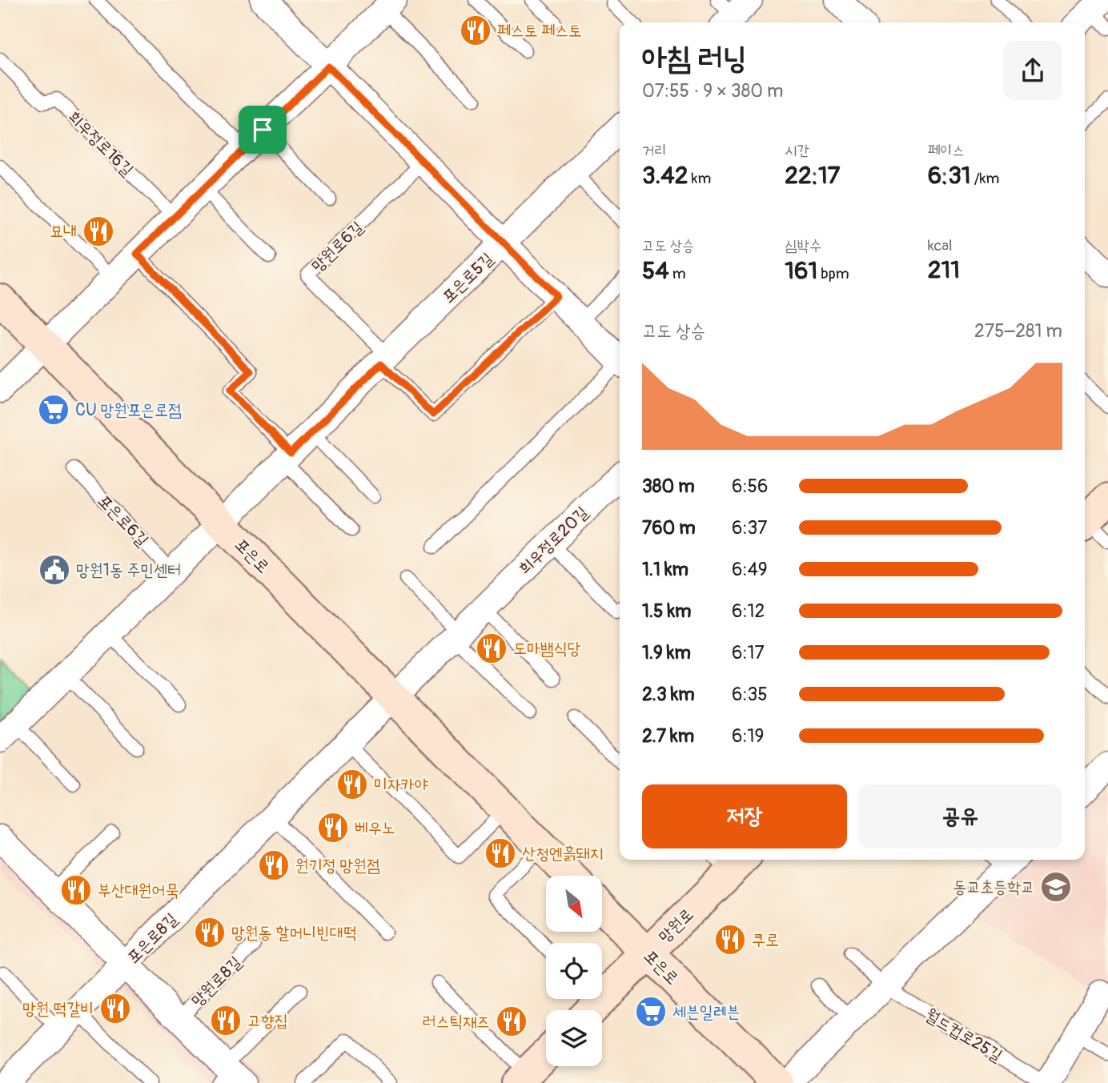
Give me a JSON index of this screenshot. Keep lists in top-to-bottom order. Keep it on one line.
{"streets":{"street":["포은로5길","희우정로20길","포은로","망원로","포은로8길","망원로8길"],"lane":["희우정로16길","망원로6길","포은로6길","월드컵로25길"]},"crossings":[["망원로6길","포은로5길"],["포은로5길","포은로"],["희우정로20길","포은로"],["희우정로20길","포은로8길"],["포은로","망원로"],["포은로","포은로8길"],["포은로8길","망원로8길"]],"places":{"restaurant":["페스토 페스토","묘내","도마뱀식당","미자카야","베우노","산청엔흙돼지","원기정 망원점","부산대원어묵","망원동 할머니빈대떡","쿠로","망원 떡갈비","고향집","러스틱재즈"],"supermarket":["CU 망원포은로점","세븐일레븐"],"public building":["망원1동 주민센터"],"school or university":["동교초등학교"]},"north":"bottom right","page":{"heading":["아침 러닝","07:55 · 9 × 380 m"],"stats":[["거리","3.42 km"],["시간","22:17"],["페이스","6:31 /km"],["고도 상승","54 m"],["심박수","161 bpm"],["kcal","211"]],"chart":["고도 상승","275–281 m"],"list":[{"name":"380 m","note":"6:56"},{"name":"760 m","note":"6:37"},{"name":"1.1 km","note":"6:49"},{"name":"1.5 km","note":"6:12"},{"name":"1.9 km","note":"6:17"},{"name":"2.3 km","note":"6:35"},{"name":"2.7 km","note":"6:19"}],"buttons":["저장","공유"]}}
